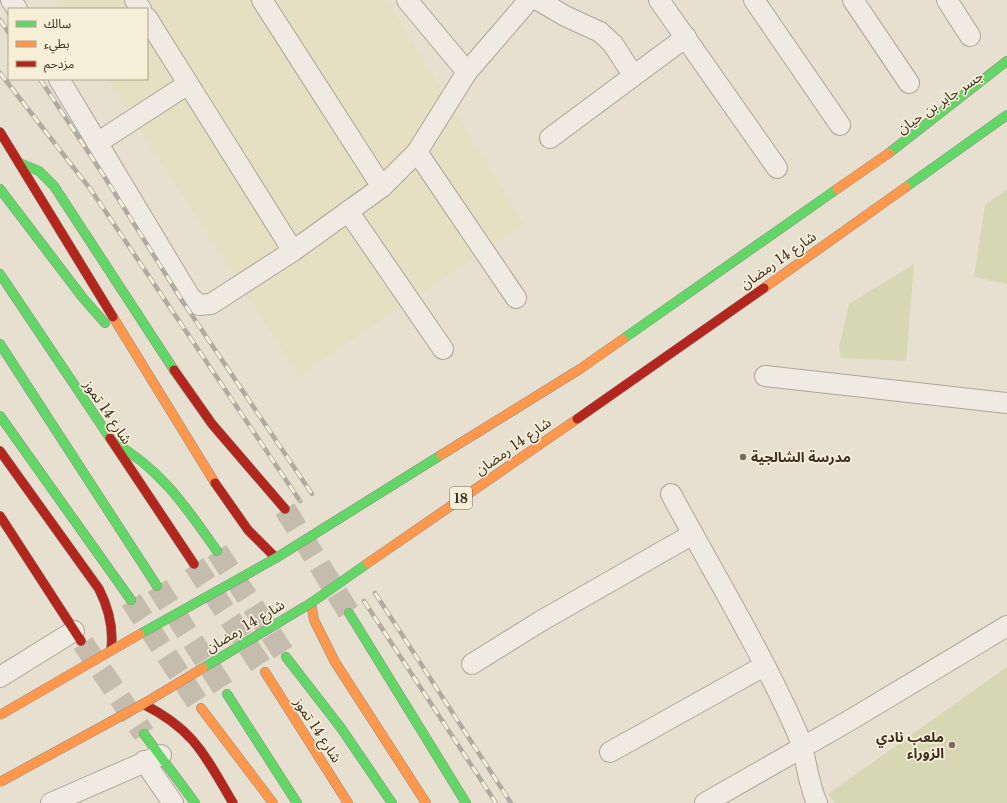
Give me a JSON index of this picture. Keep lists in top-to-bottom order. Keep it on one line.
{"streets":{"main road":["جسر جابر بن حيان","شارع 14 رمضان","شارع 14 تموز","18"]},"crossings":[["جسر جابر بن حيان","شارع 14 رمضان"]],"places":["مدرسة الشالجية","ملعب نادي الزوراء"],"legend":["سالك","بطيء","مزدحم"]}
